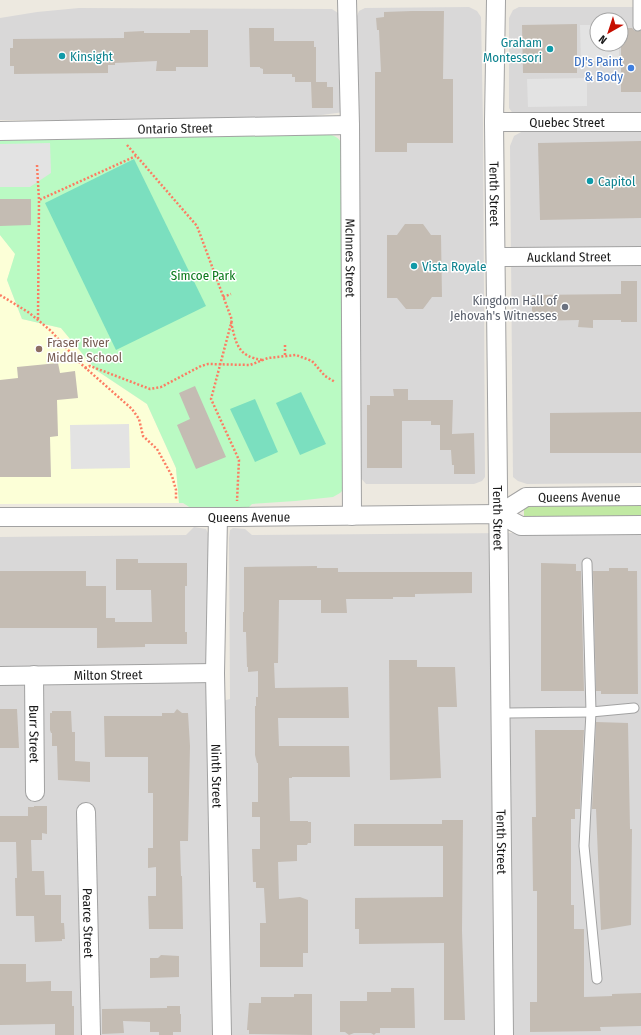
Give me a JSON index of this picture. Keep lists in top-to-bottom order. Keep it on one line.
{"streets":{"street":["Quebec Street","Ontario Street","Tenth Street","Auckland Street","McInnes Street","Queens Avenue","Milton Street","Burr Street","Ninth Street","Pearce Street"]},"crossings":[["Quebec Street","Tenth Street"],["Ontario Street","McInnes Street"],["Tenth Street","Auckland Street"],["Tenth Street","Queens Avenue"],["McInnes Street","Queens Avenue"],["Queens Avenue","Ninth Street"],["Milton Street","Burr Street"],["Milton Street","Ninth Street"]],"parks":["Simcoe Park"],"places":["Graham Montessori","Kinsight","DJ's Paint & Body","Capitol","Vista Royale","Kingdom Hall of Jehovah's Witnesses","Fraser River Middle School"],"north":"bottom left"}
